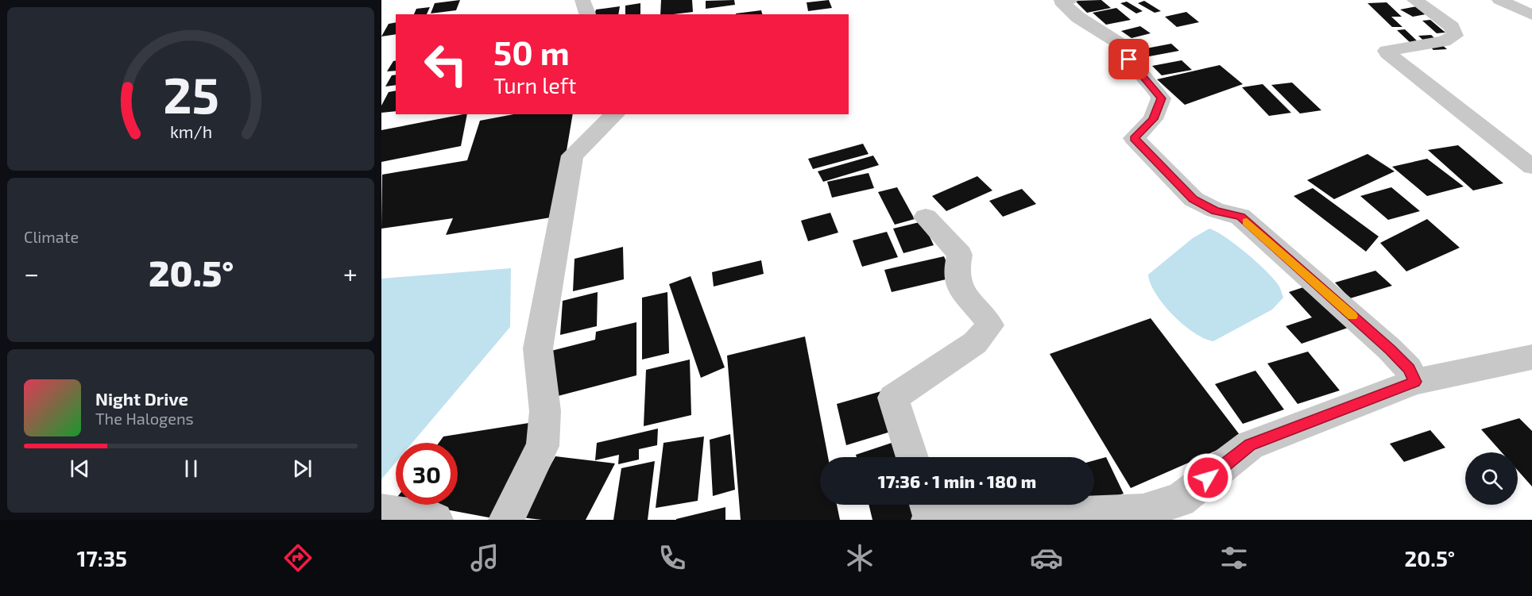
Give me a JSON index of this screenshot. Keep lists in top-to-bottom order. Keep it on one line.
{"page":{"turn":["50 m","Turn left"],"tile":"Climate","heat":["−","20.5°","+"],"song":["Night Drive","The Halogens"],"limit":"30","trip":"17:36 · 1 min · 180 m","tabs":["17:35","20.5°"],"gauge":["25","km/h"]}}
